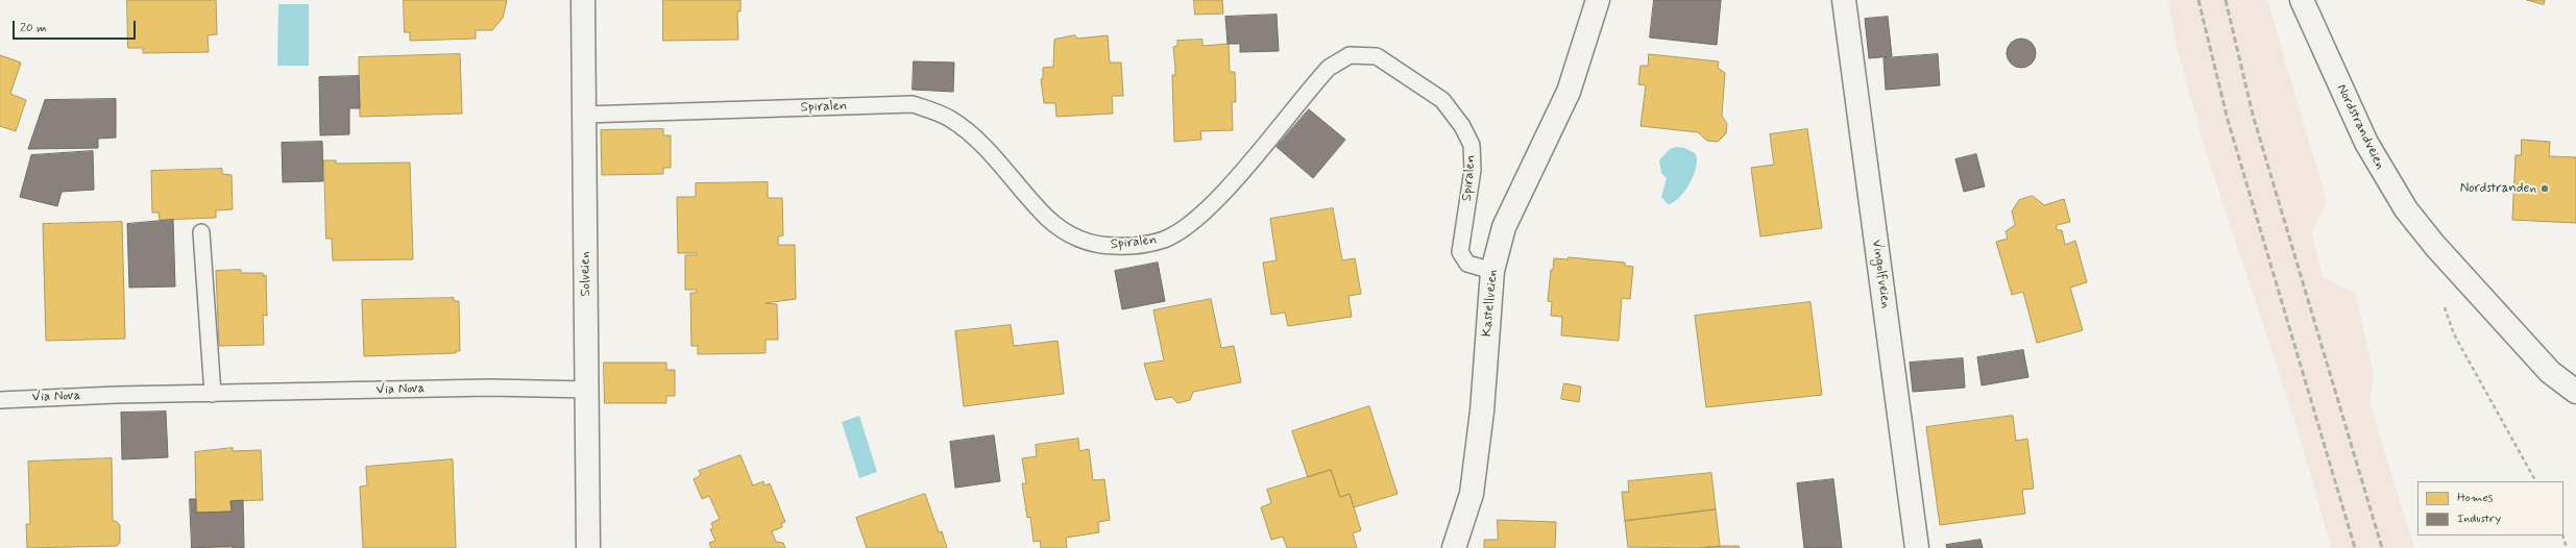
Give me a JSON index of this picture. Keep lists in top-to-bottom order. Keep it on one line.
{"streets":{"street":["Nordstrandveien","Solveien","Vingolfveien","Kastellveien"],"lane":["Spiralen","Via Nova"]},"crossings":[["Spiralen","Solveien"],["Spiralen","Kastellveien"],["Solveien","Via Nova"]],"places":["Nordstranden"],"legend":["Homes","Industry"],"scale_bar":"20 m"}
